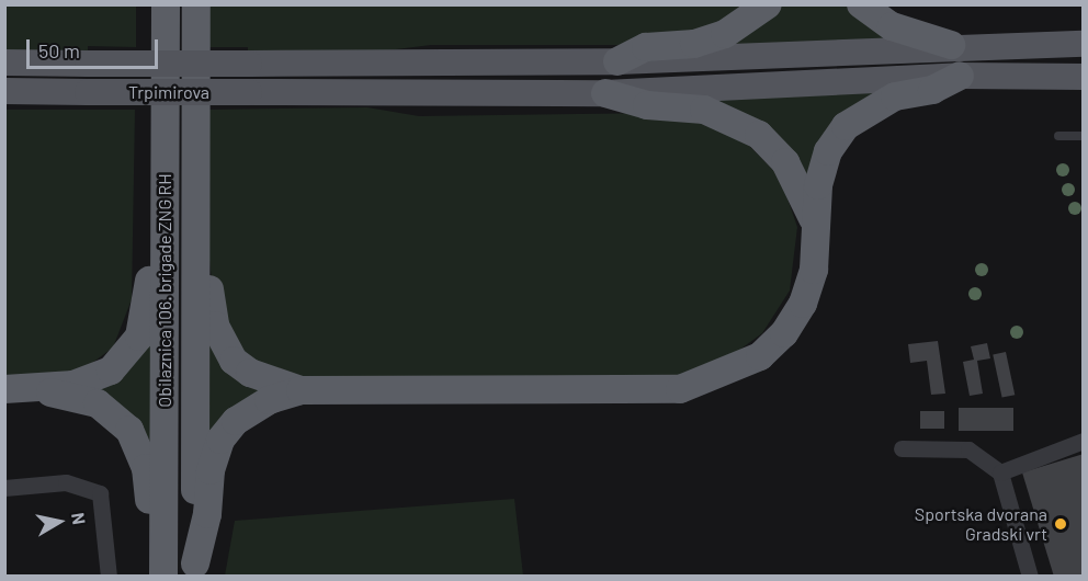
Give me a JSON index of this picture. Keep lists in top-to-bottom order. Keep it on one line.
{"streets":{"highway":["Obilaznica 106. brigade ZNG RH"],"main road":["Trpimirova"]},"places":["Sportska dvorana Gradski vrt"],"scale_bar":"50 m","north":"right"}
